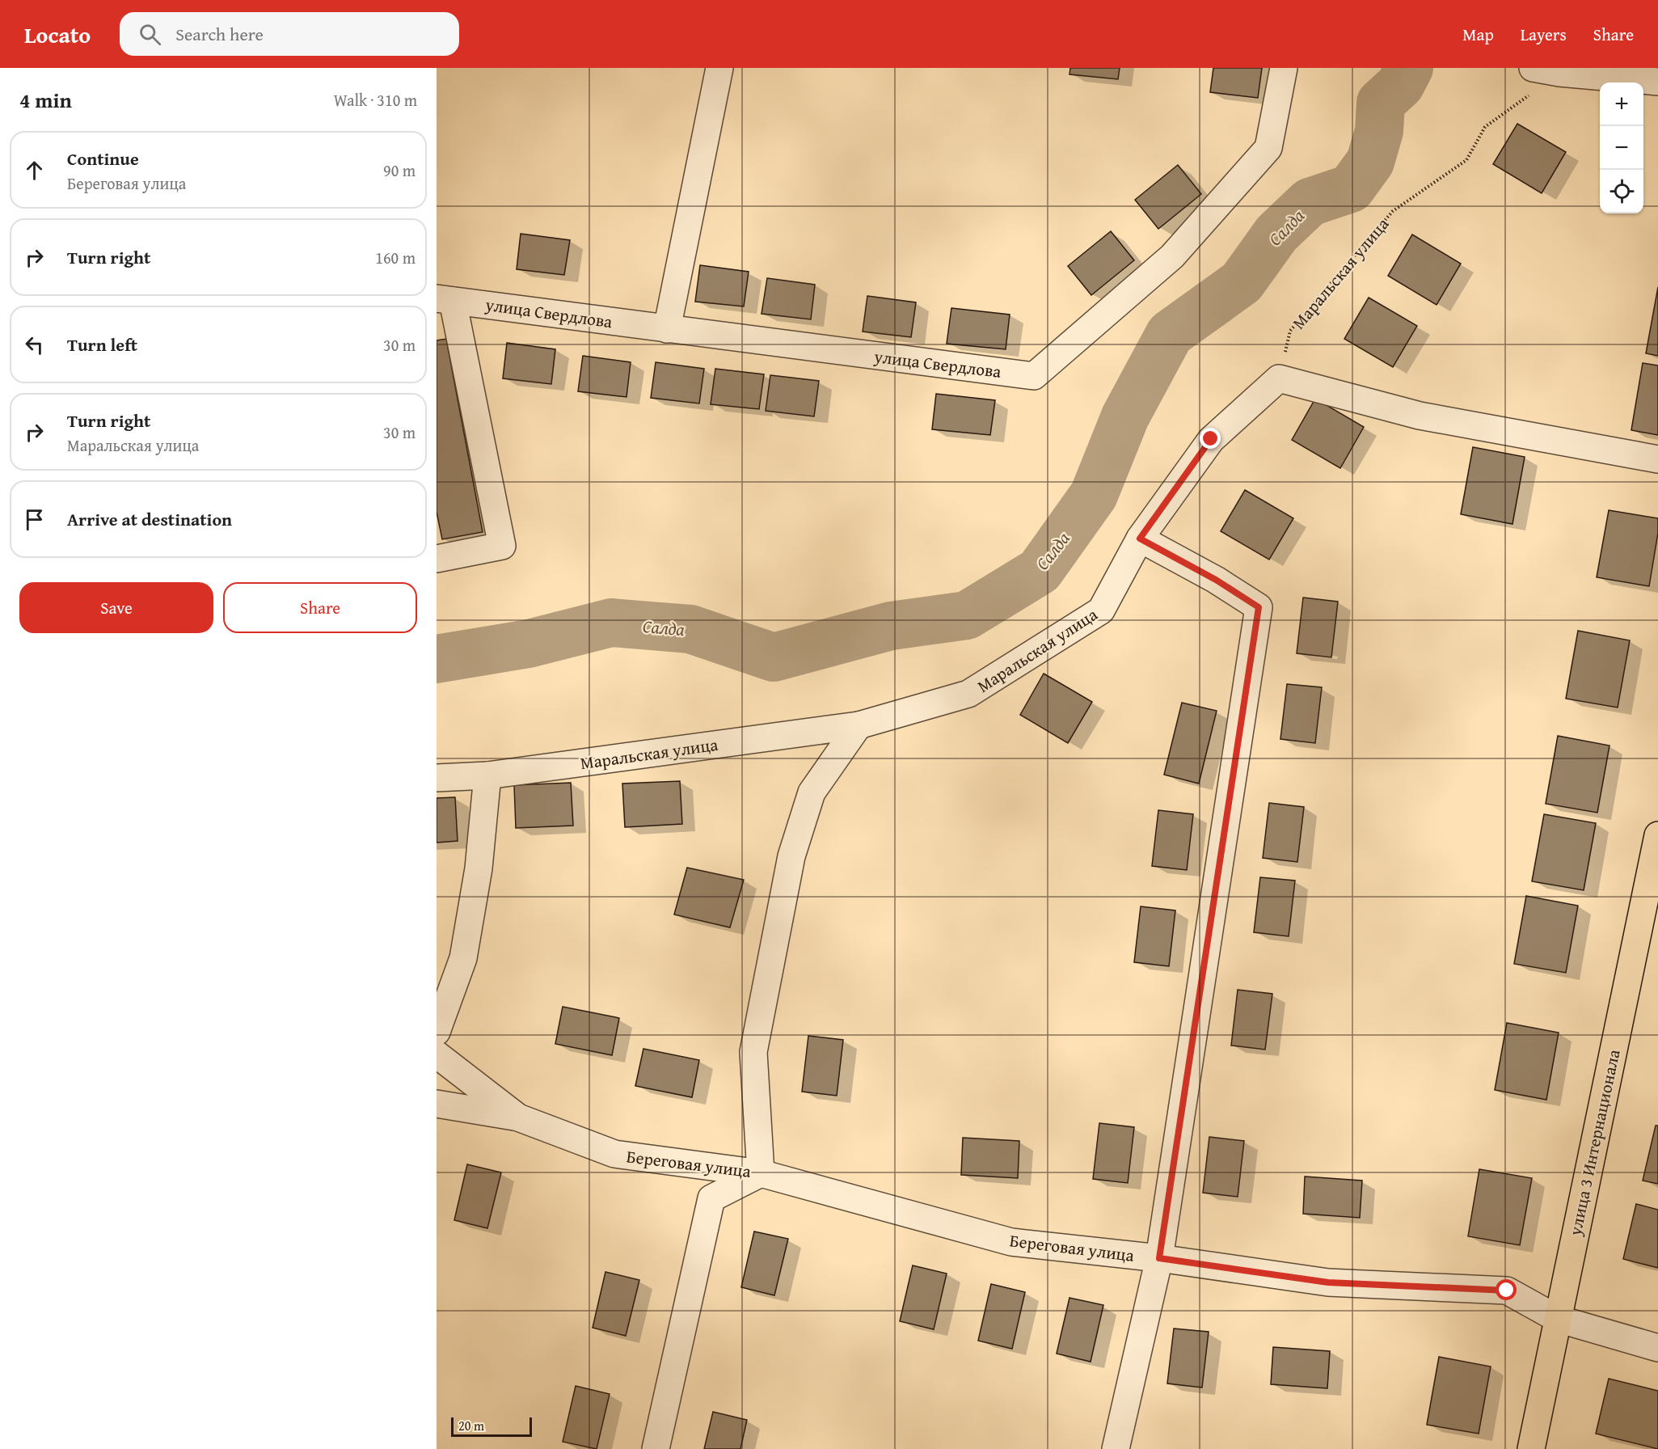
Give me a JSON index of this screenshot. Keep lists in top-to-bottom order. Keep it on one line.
{"streets":{"main road":["улица 3 Интернационала"],"street":["Маральская улица","улица Свердлова","Береговая улица"]},"crossings":[["улица 3 Интернационала","Береговая улица"]],"water":["Салда"],"scale_bar":"20 m","page":{"header":"Locato","search":"Search here","nav":["Map","Layers","Share"],"heading":["4 min","Walk · 310 m"],"map_buttons":["+","−"],"list":[["Continue","Береговая улица","90 m"],["Turn right","160 m"],["Turn left","30 m"],["Turn right","Маральская улица","30 m"],"Arrive at destination"],"buttons":["Save","Share"],"scale":"20 m"}}
